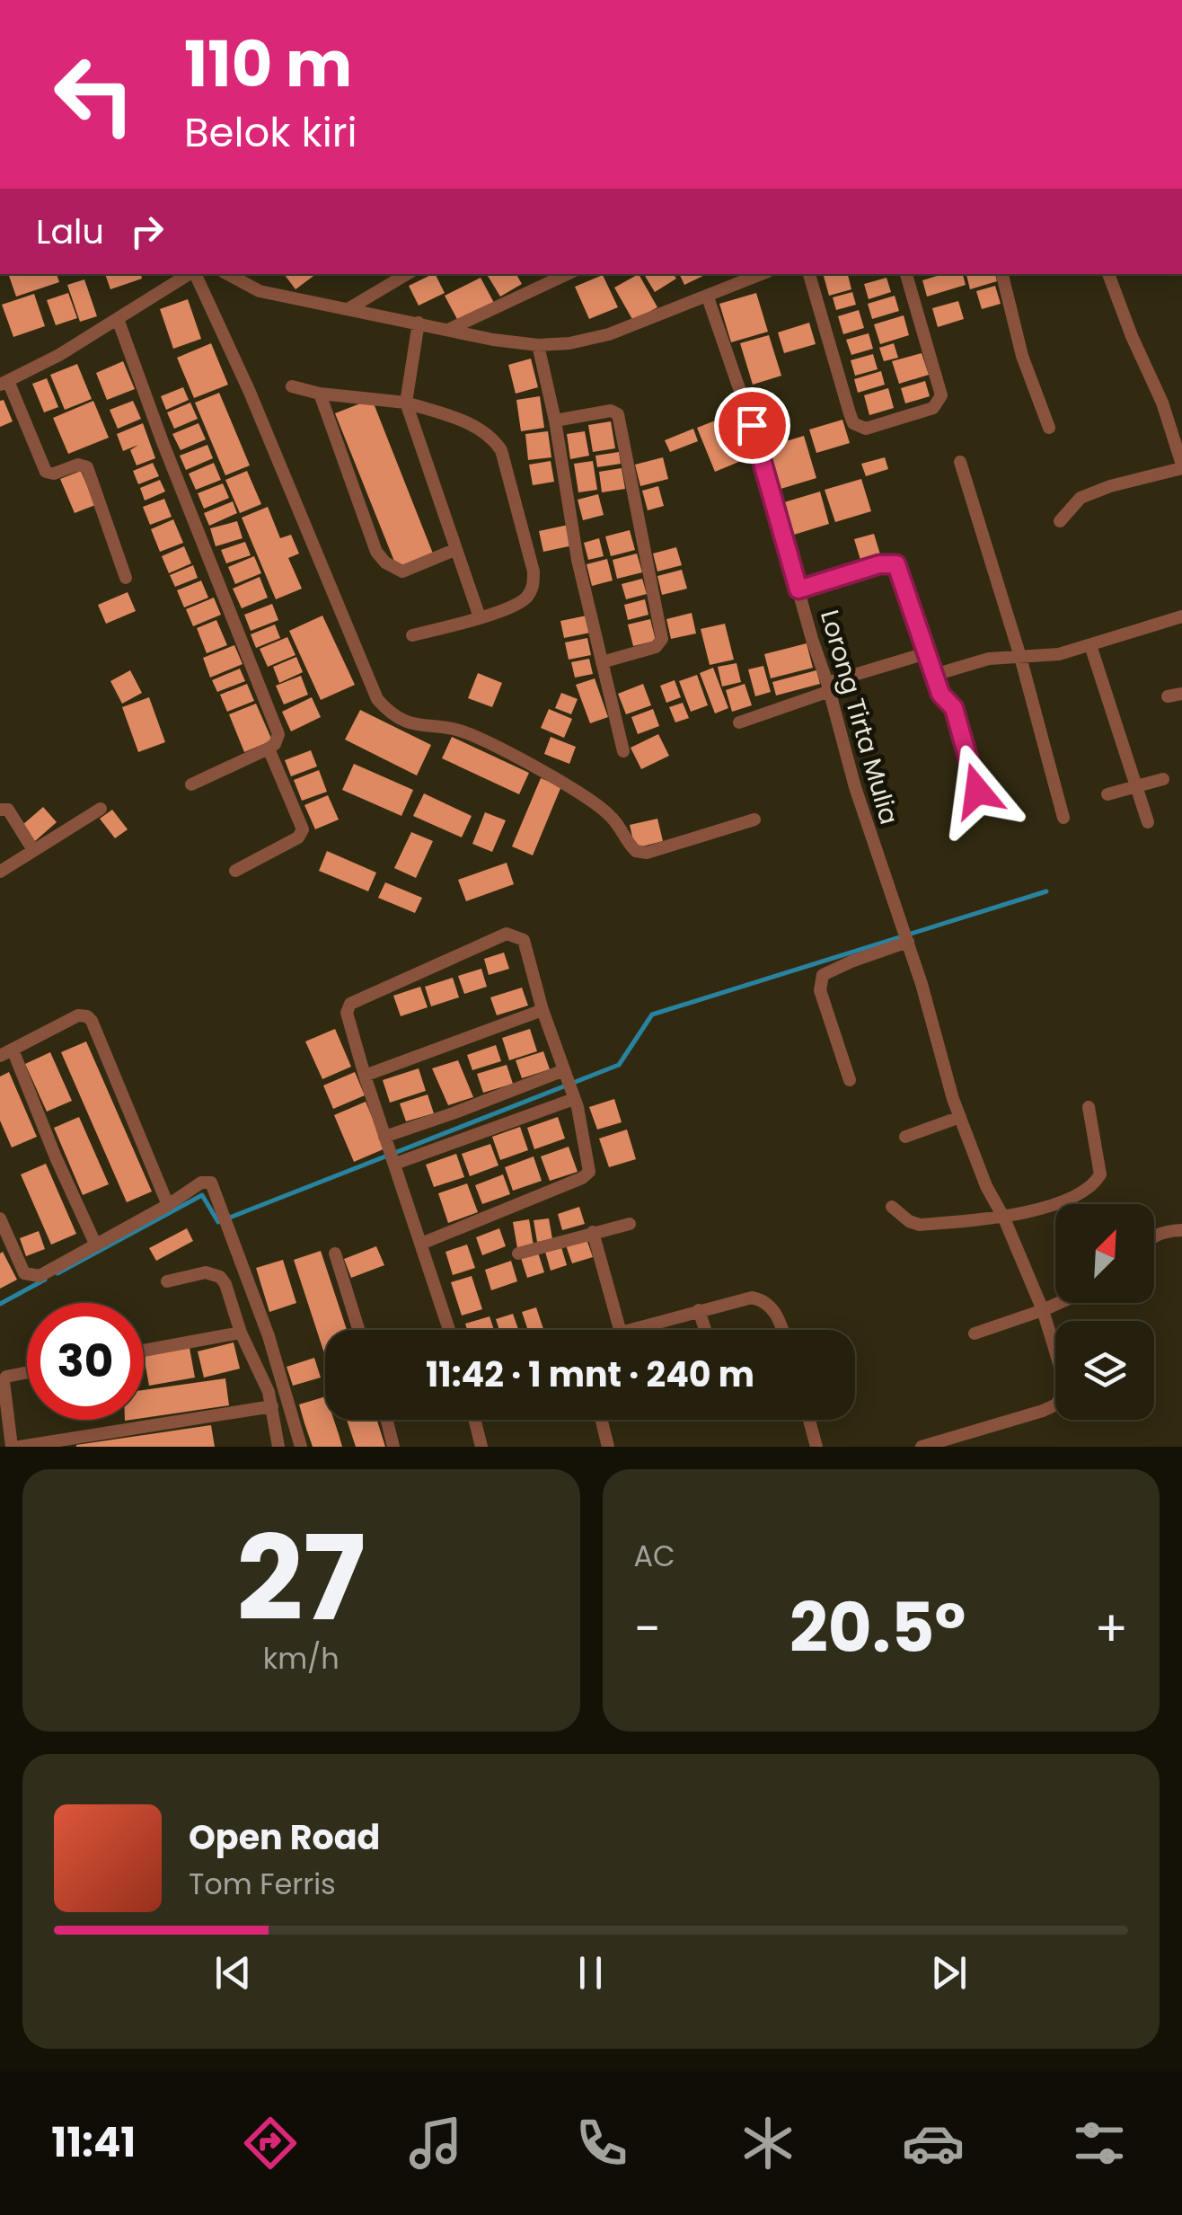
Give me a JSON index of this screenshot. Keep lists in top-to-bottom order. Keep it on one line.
{"streets":{"street":["Lorong Tirta Mulia"]},"north":"top right","page":{"turn":["110 m","Belok kiri"],"then":"Lalu","limit":"30","trip":"11:42 · 1 mnt · 240 m","tile":[["27","km/h"],"AC"],"heat":["−","20.5°","+"],"song":["Open Road","Tom Ferris"],"tabs":"11:41"}}
